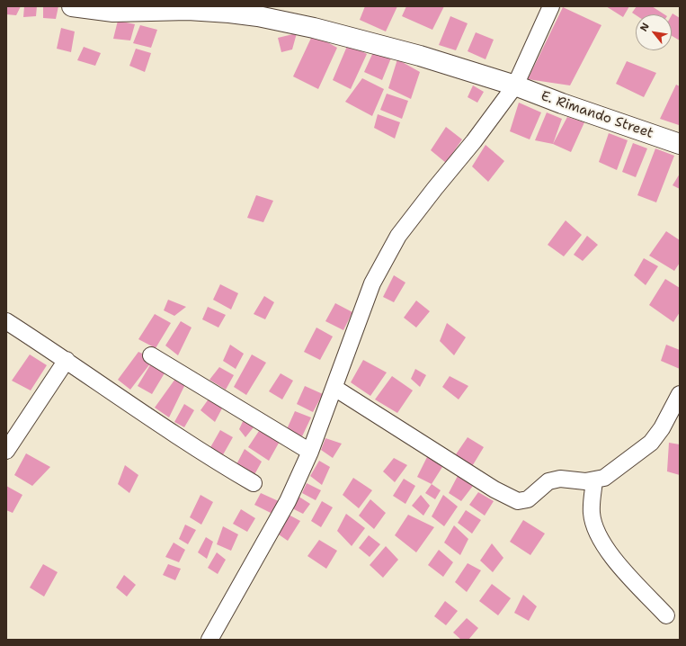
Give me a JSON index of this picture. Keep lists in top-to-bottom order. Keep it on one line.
{"streets":{"street":["E. Rimando Street"]},"north":"top left"}
